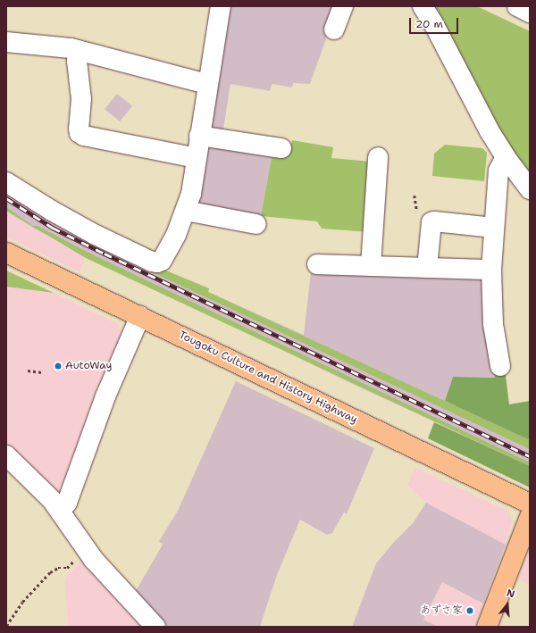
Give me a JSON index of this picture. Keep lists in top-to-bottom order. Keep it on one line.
{"streets":{"main road":["Tougoku Culture and History Highway"]},"places":["AutoWay","あずさ家"],"scale_bar":"20 m","north":"top"}
